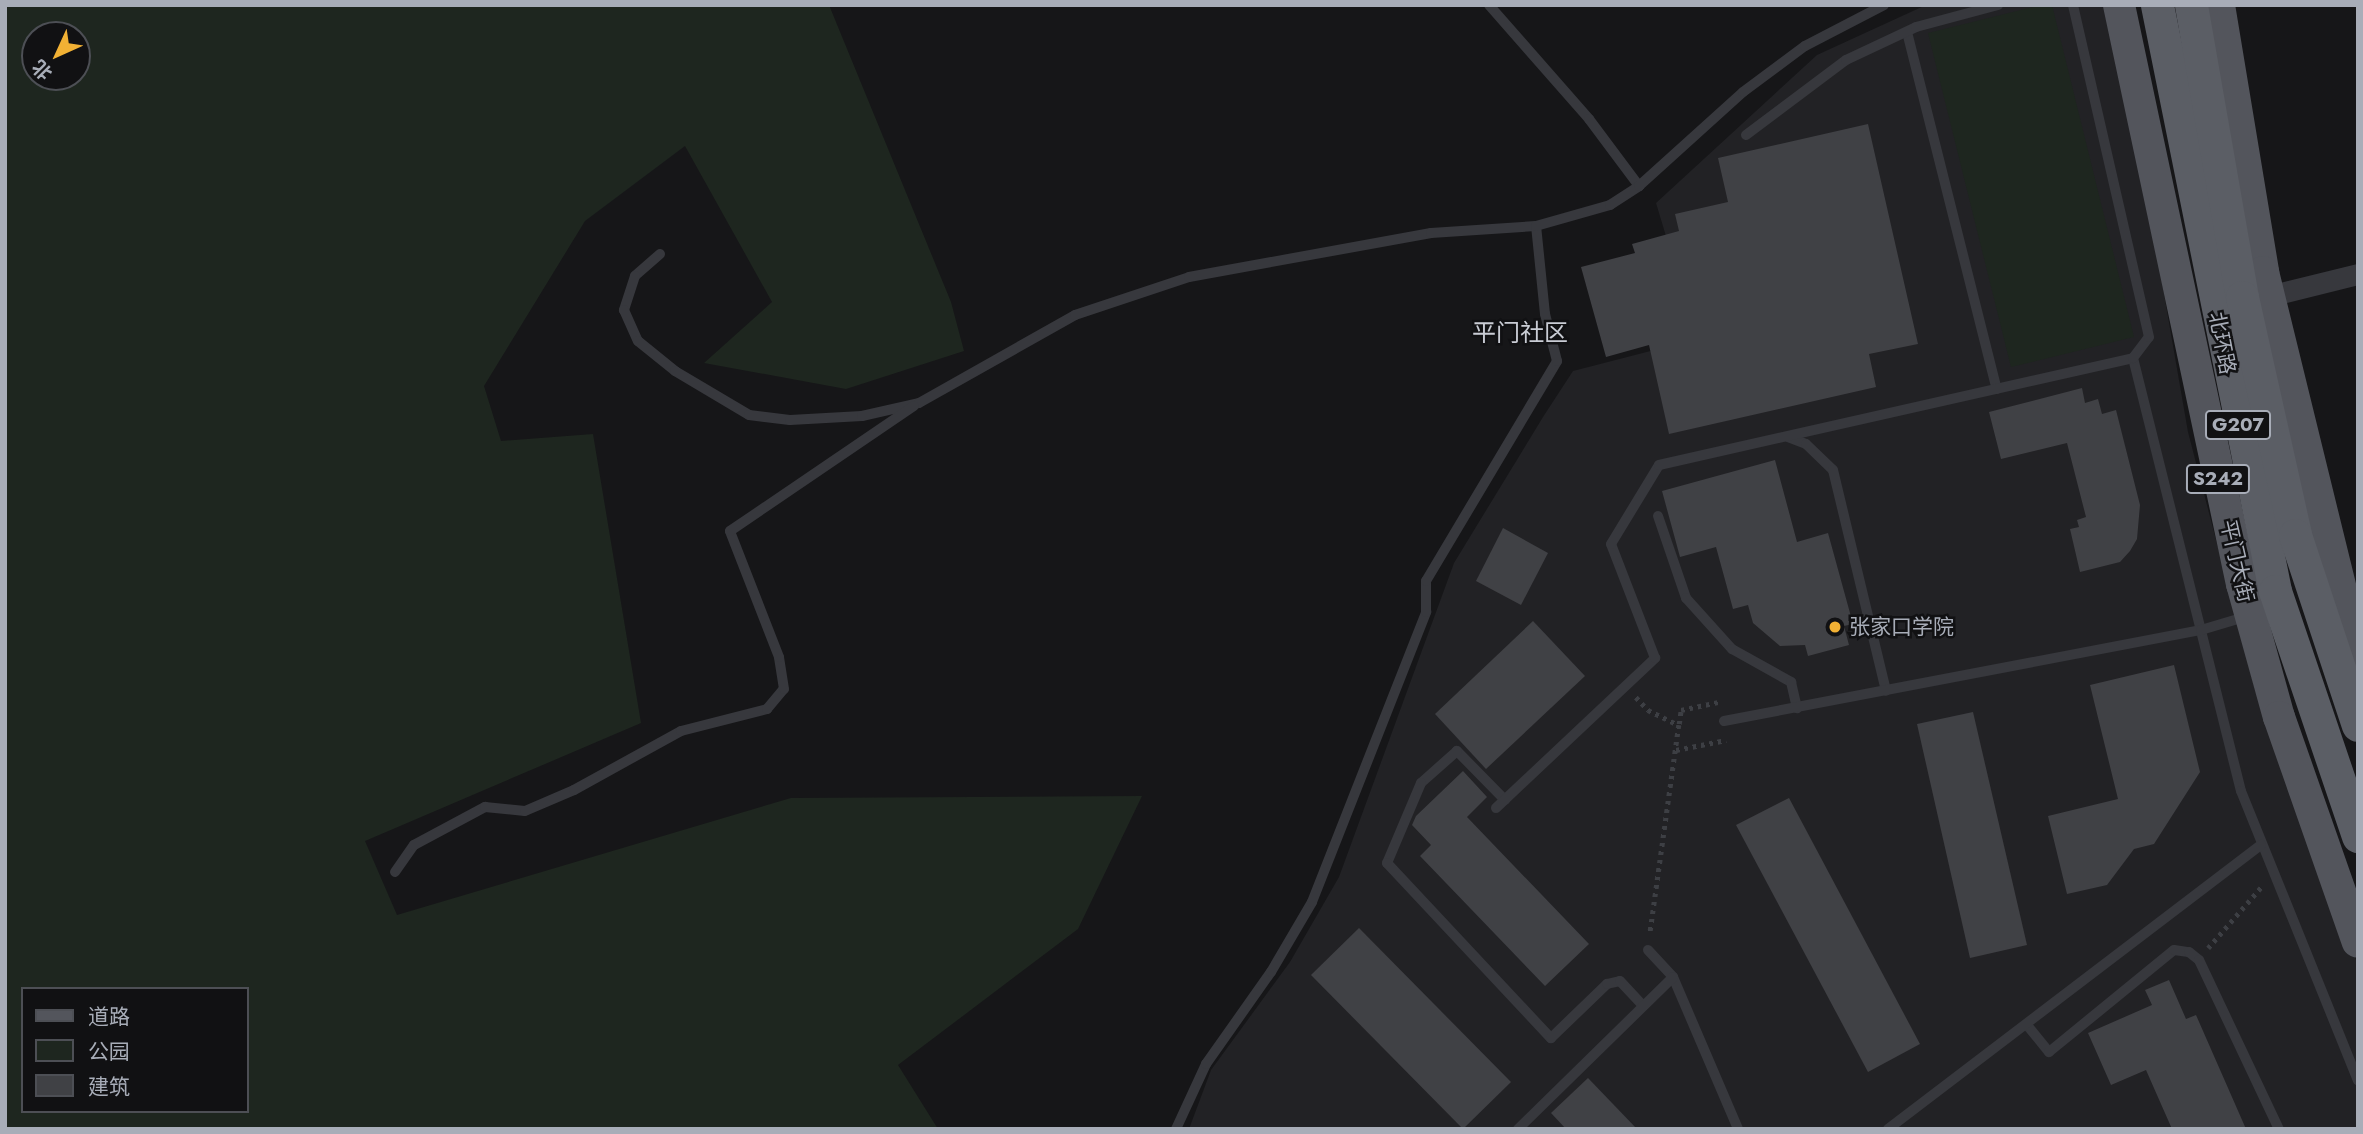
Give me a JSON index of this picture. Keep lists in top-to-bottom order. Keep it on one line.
{"streets":{"highway":["北环路","G207"],"main road":["S242","平门大街"]},"districts":["平门社区"],"places":["张家口学院"],"legend":["道路","公园","建筑"],"north":"bottom left"}
